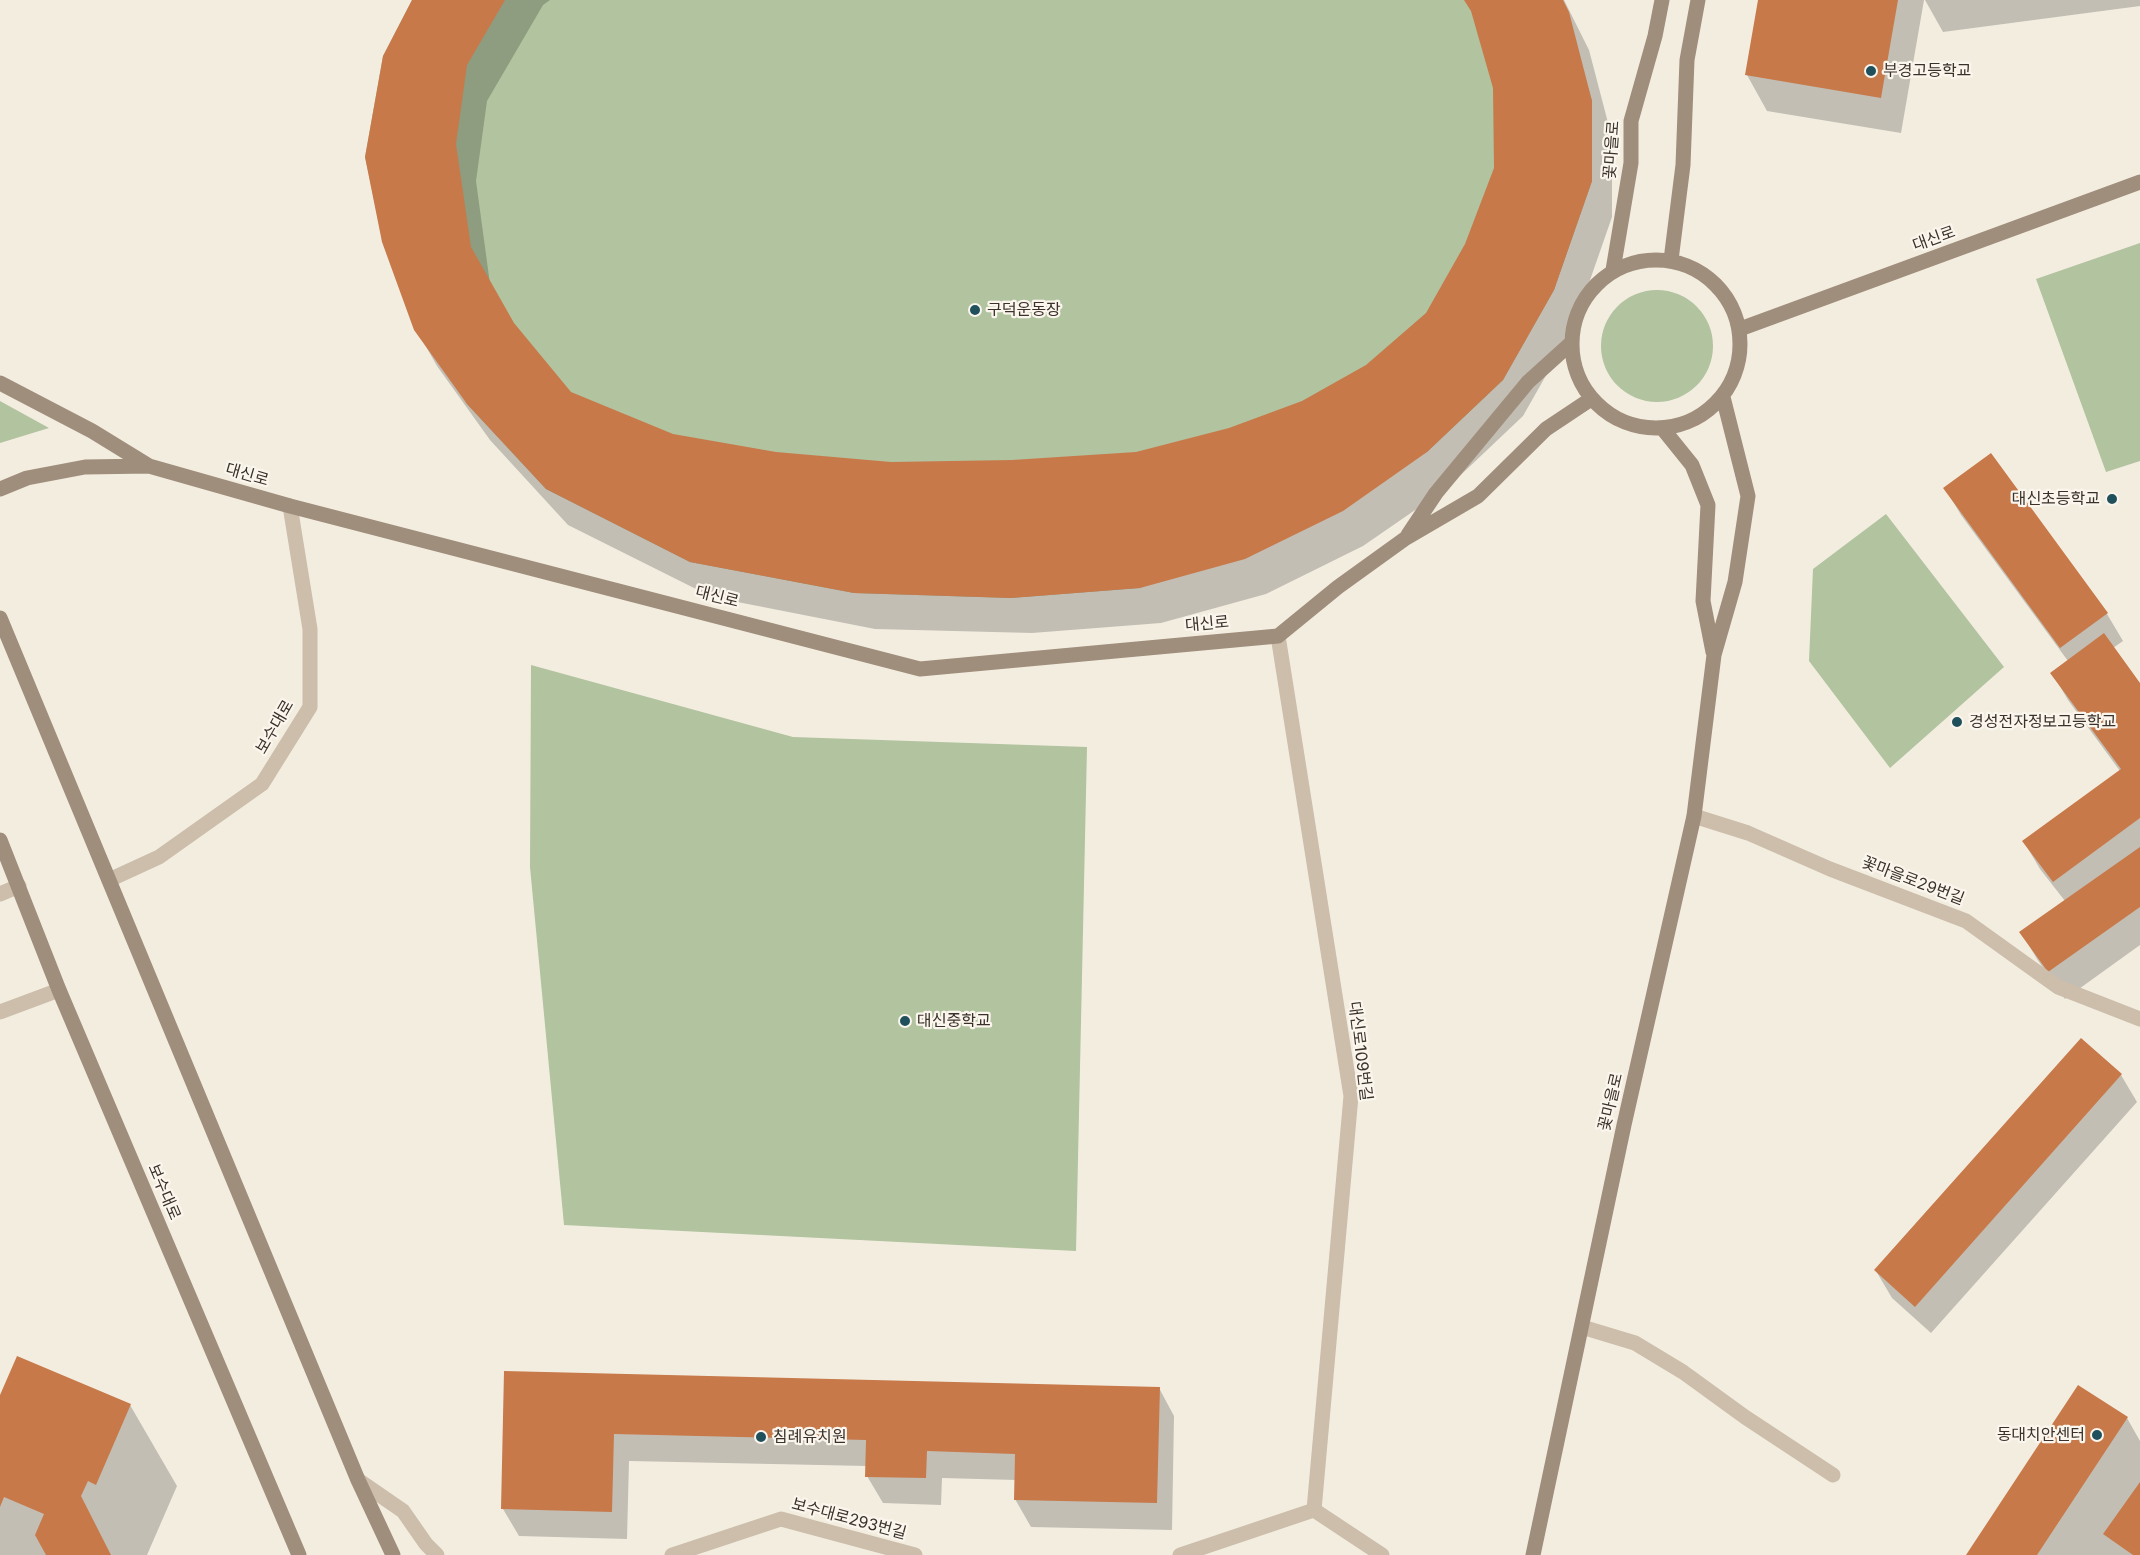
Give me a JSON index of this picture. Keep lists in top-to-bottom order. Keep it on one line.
{"streets":{"main road":["꽃마을로","대신로","보수대로"],"street":["꽃마을로29번길","대신로109번길","보수대로293번길"]},"crossings":[["꽃마을로","대신로"],["꽃마을로","꽃마을로29번길"],["대신로","보수대로"],["대신로","대신로109번길"]],"places":["부경고등학교","구덕운동장","대신초등학교","경성전자정보고등학교","대신중학교","동대치안센터","침례유치원"]}
